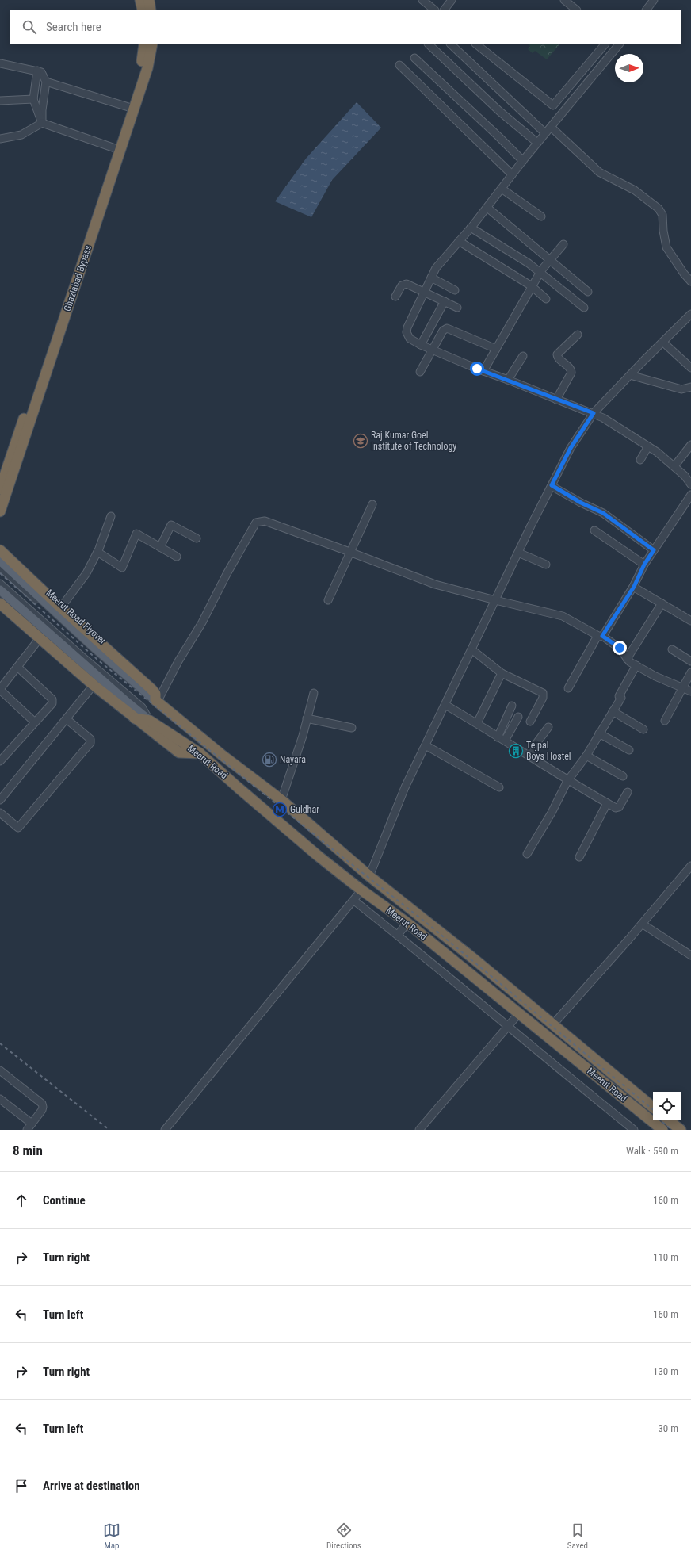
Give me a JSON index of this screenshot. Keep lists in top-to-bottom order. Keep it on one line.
{"streets":{"highway":["Ghaziabad Bypass","Meerut Road"],"main road":["Meerut Road Flyover"]},"crossings":[["Meerut Road Flyover","Meerut Road"]],"places":{"school or university":["Raj Kumar Goel Institute of Technology"],"building":["Tejpal Boys Hostel"],"fuel station":["Nayara"],"metro station":["Guldhar"]},"north":"right","page":{"search":"Search here","heading":["8 min","Walk · 590 m"],"list":[["Continue","160 m"],["Turn right","110 m"],["Turn left","160 m"],["Turn right","130 m"],["Turn left","30 m"],"Arrive at destination"],"nav":["Map","Directions","Saved"]}}
